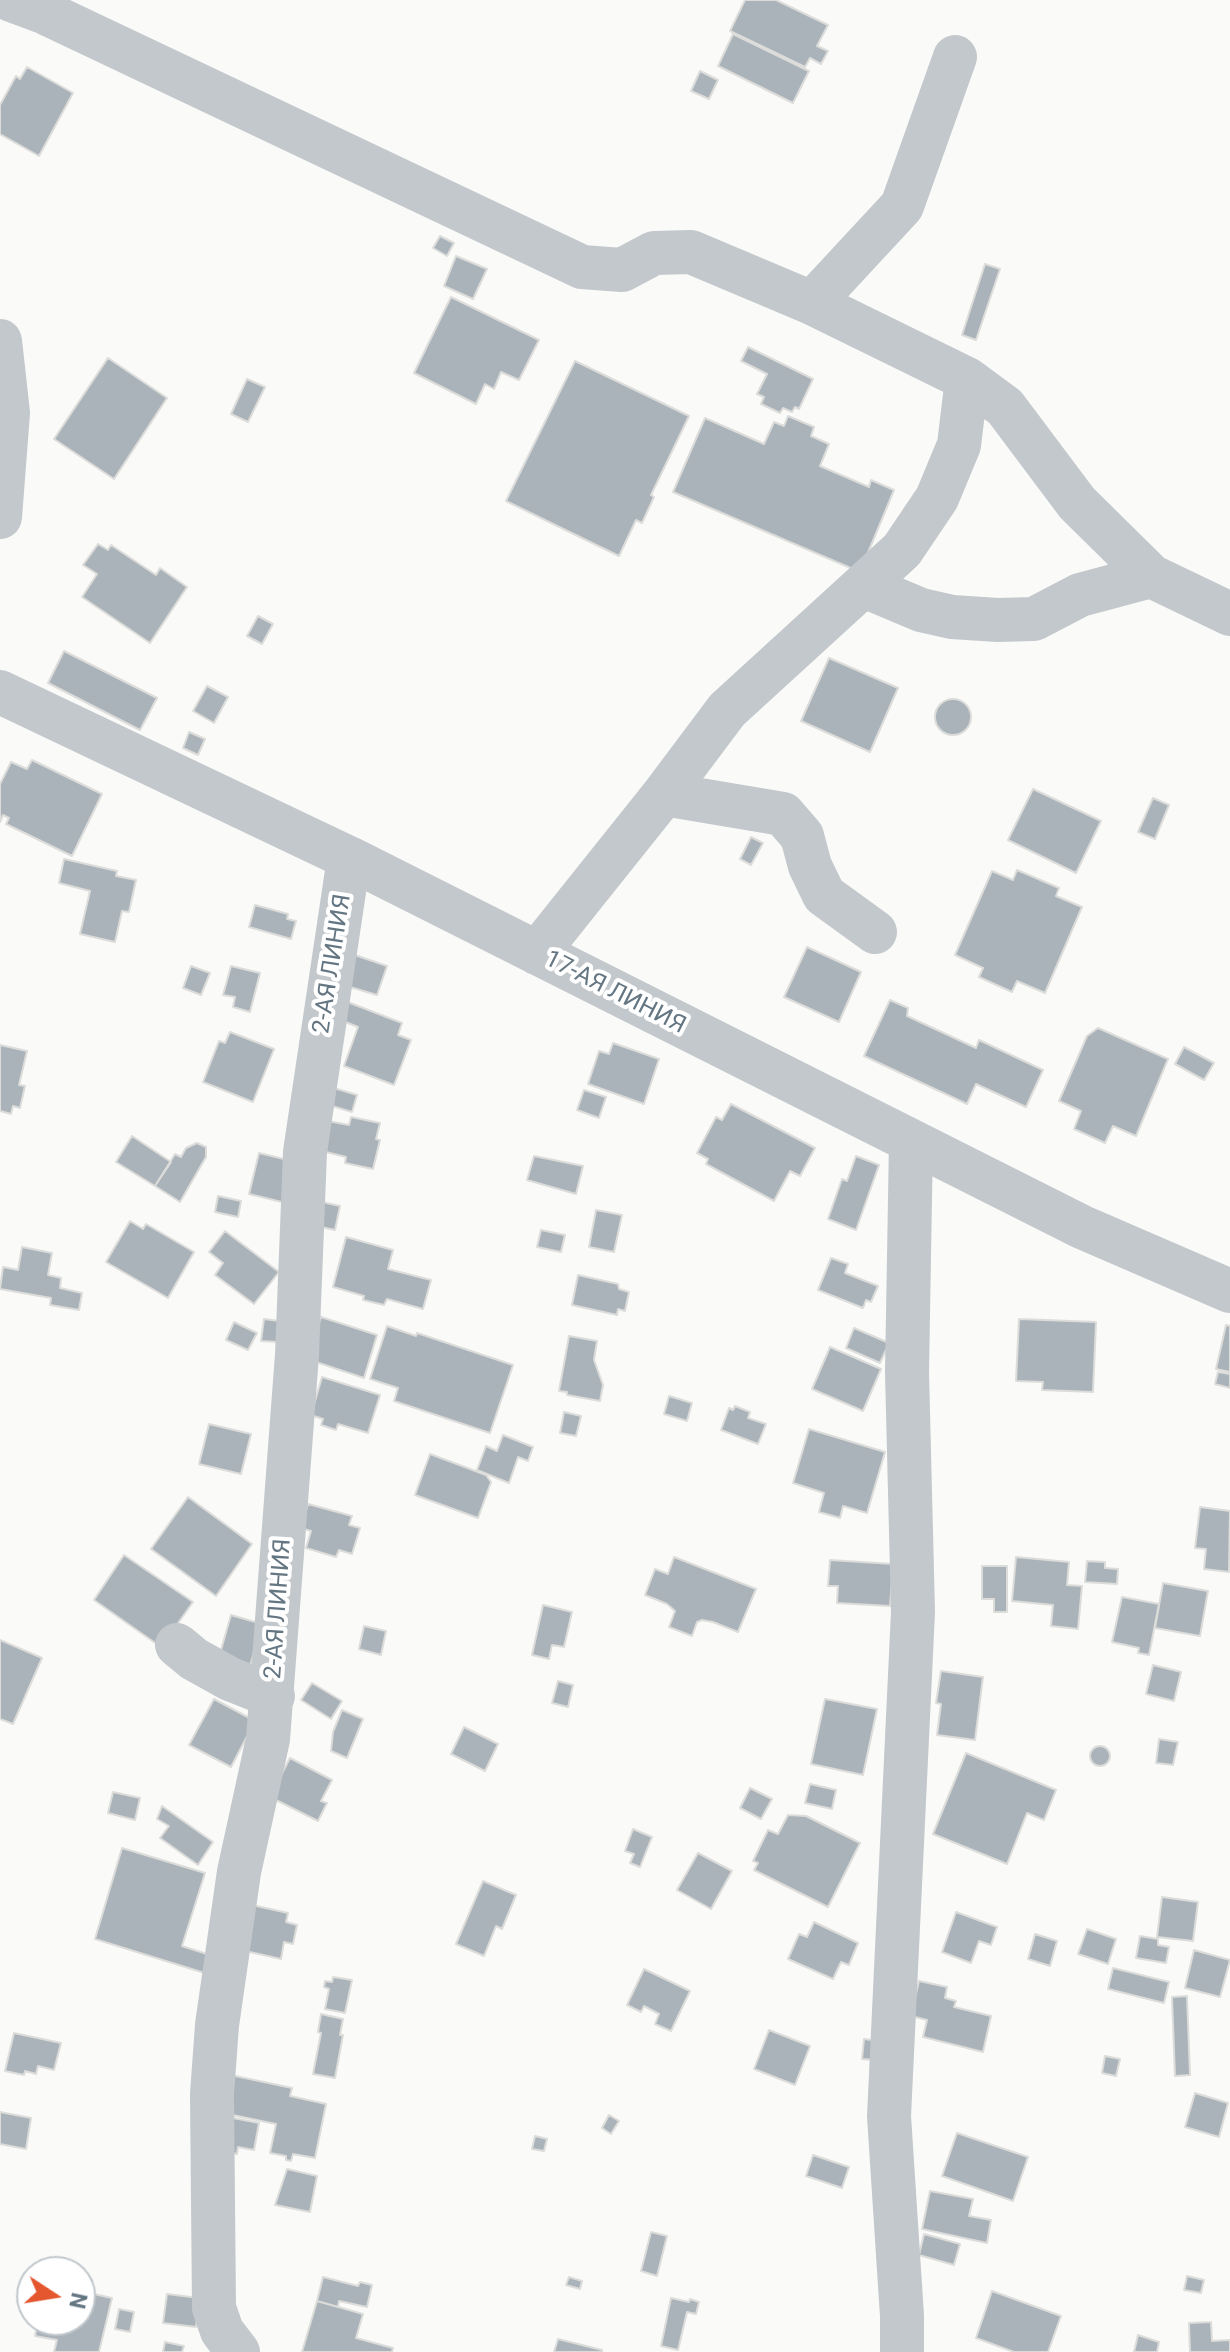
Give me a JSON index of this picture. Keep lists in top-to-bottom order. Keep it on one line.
{"streets":{"street":["2-АЯ ЛИНИЯ","17-АЯ ЛИНИЯ"]},"crossings":[["2-АЯ ЛИНИЯ","17-АЯ ЛИНИЯ"]],"north":"right"}
